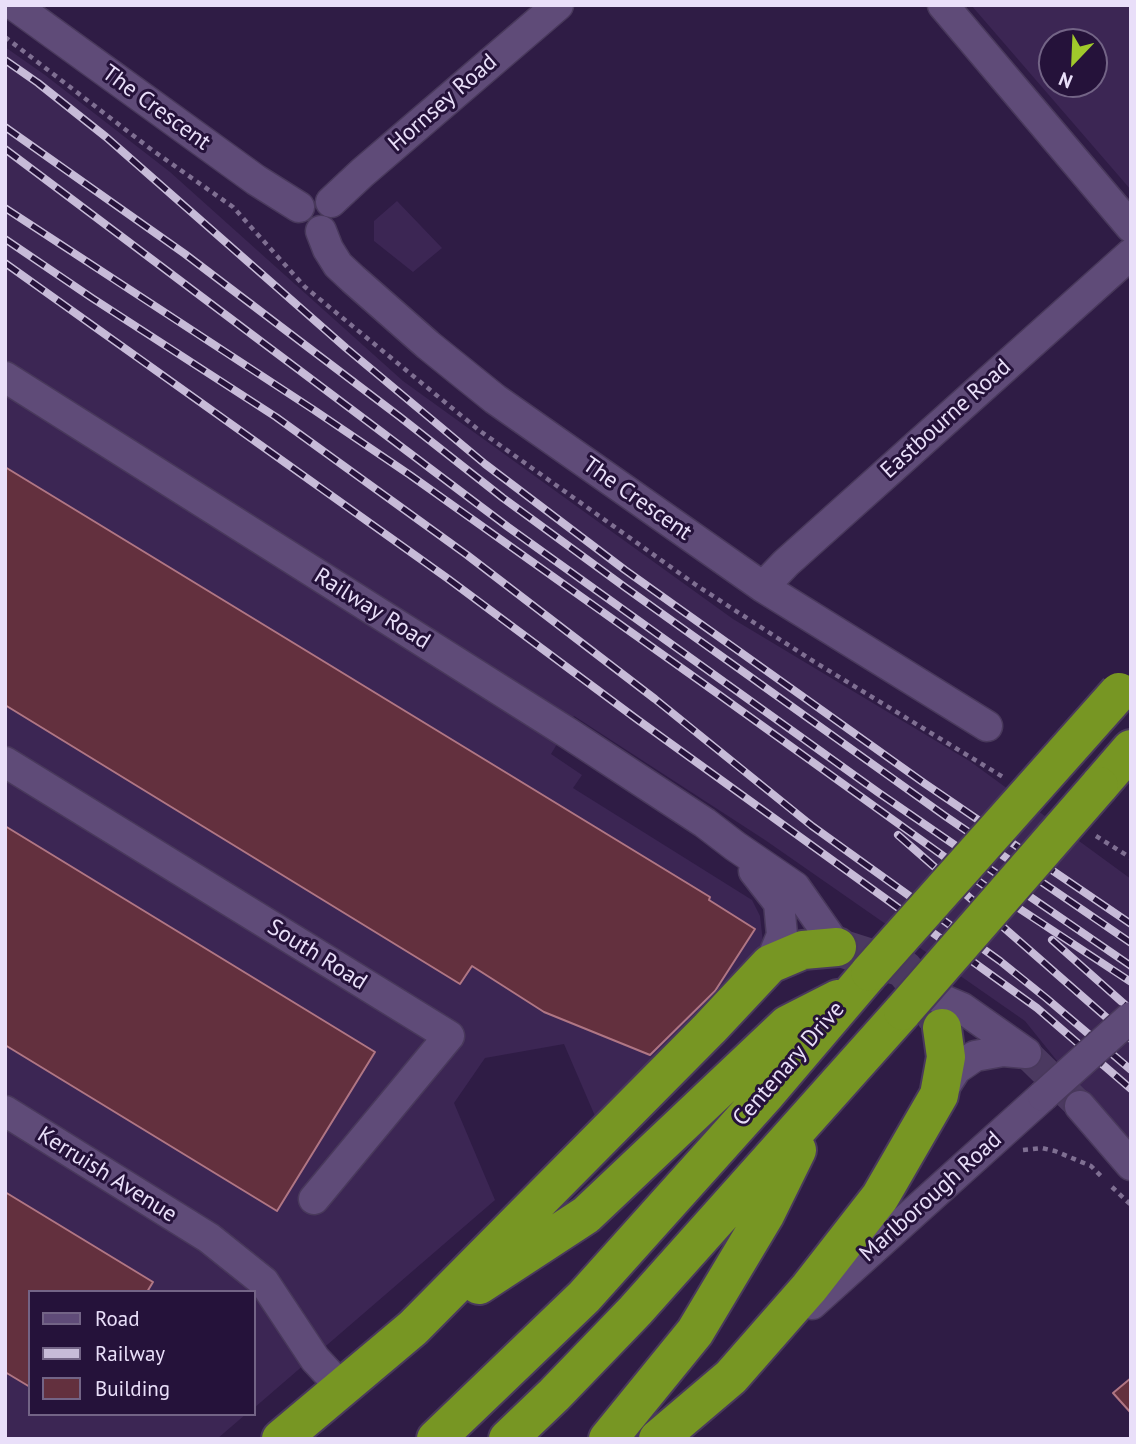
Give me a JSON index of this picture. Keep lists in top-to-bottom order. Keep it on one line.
{"streets":{"highway":["Centenary Drive"],"street":["Hornsey Road","The Crescent","Eastbourne Road","Railway Road","South Road","Kerruish Avenue","Marlborough Road"]},"crossings":[["Hornsey Road","The Crescent"],["The Crescent","Eastbourne Road"]],"legend":["Road","Railway","Building"],"north":"bottom left"}
